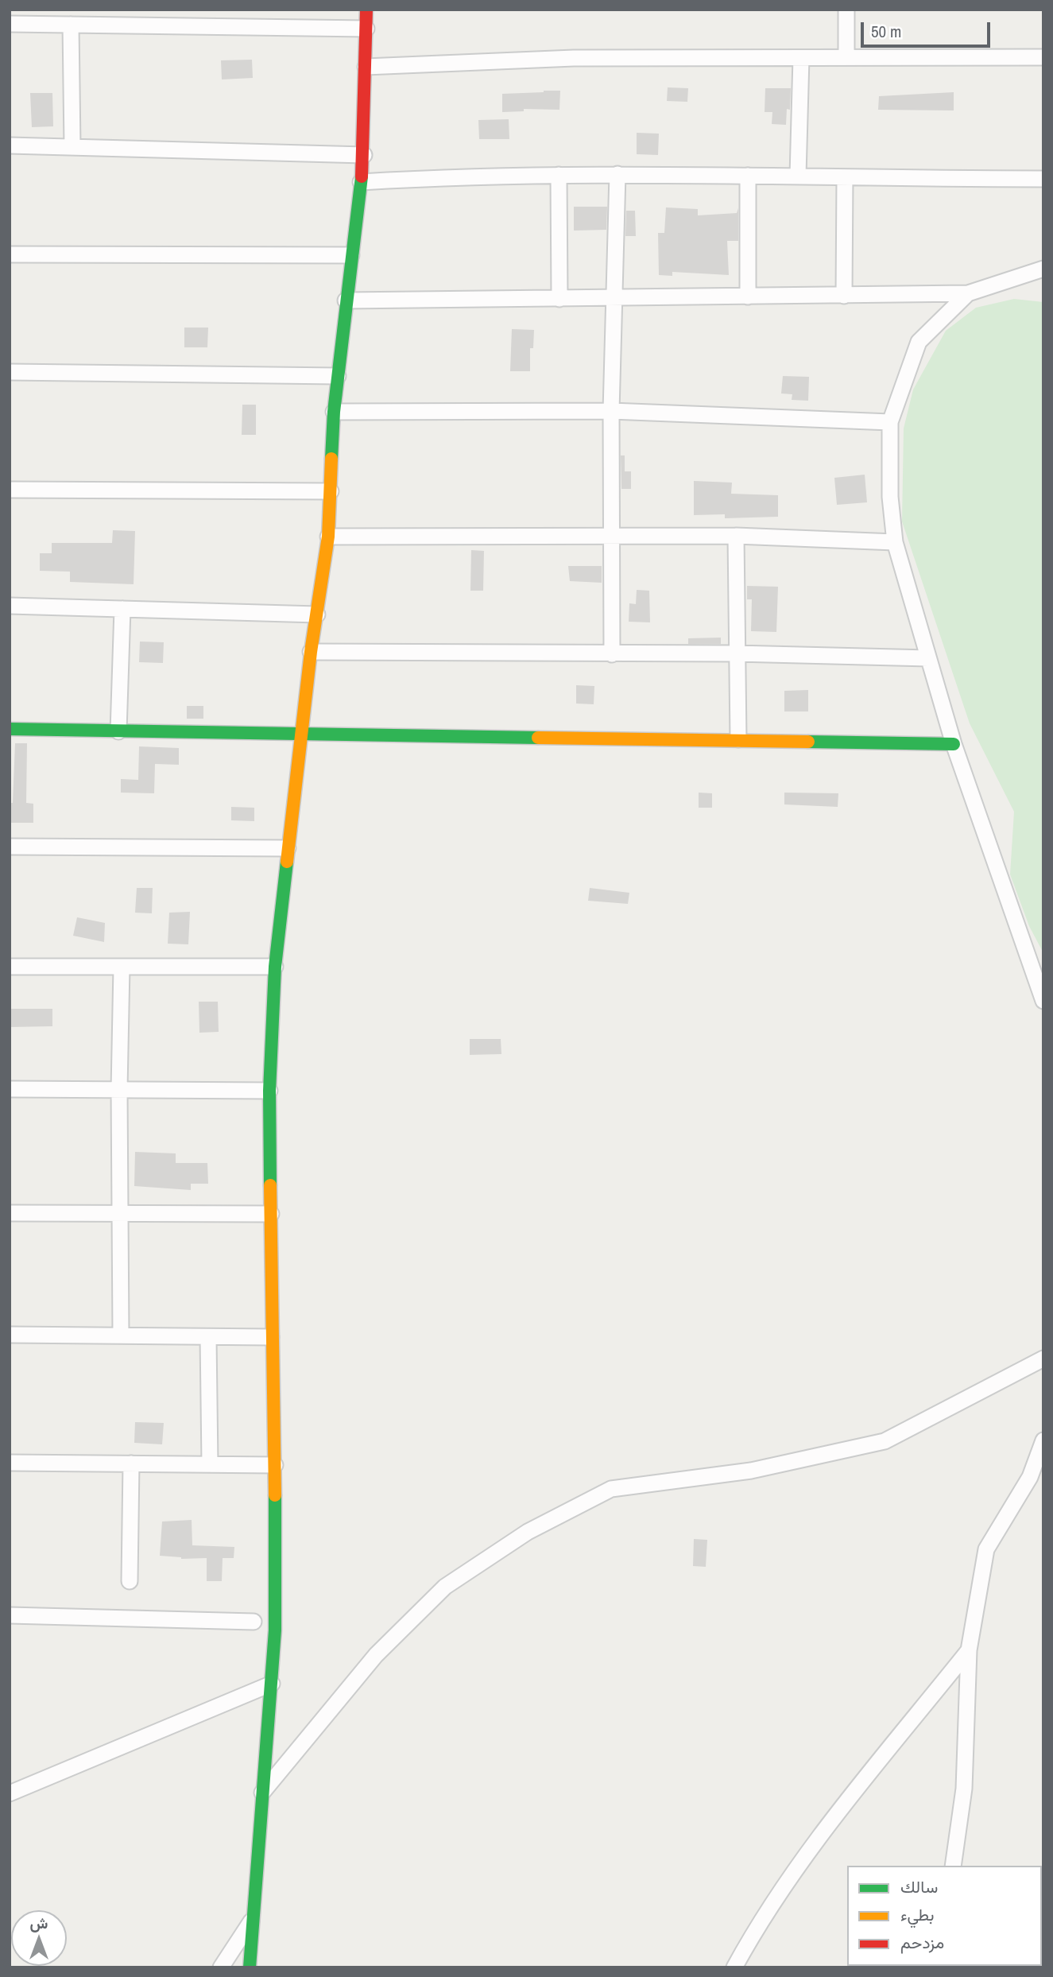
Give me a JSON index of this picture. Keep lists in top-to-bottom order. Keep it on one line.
{"legend":["سالك","بطيء","مزدحم"],"scale_bar":"50 m","north":"top"}
